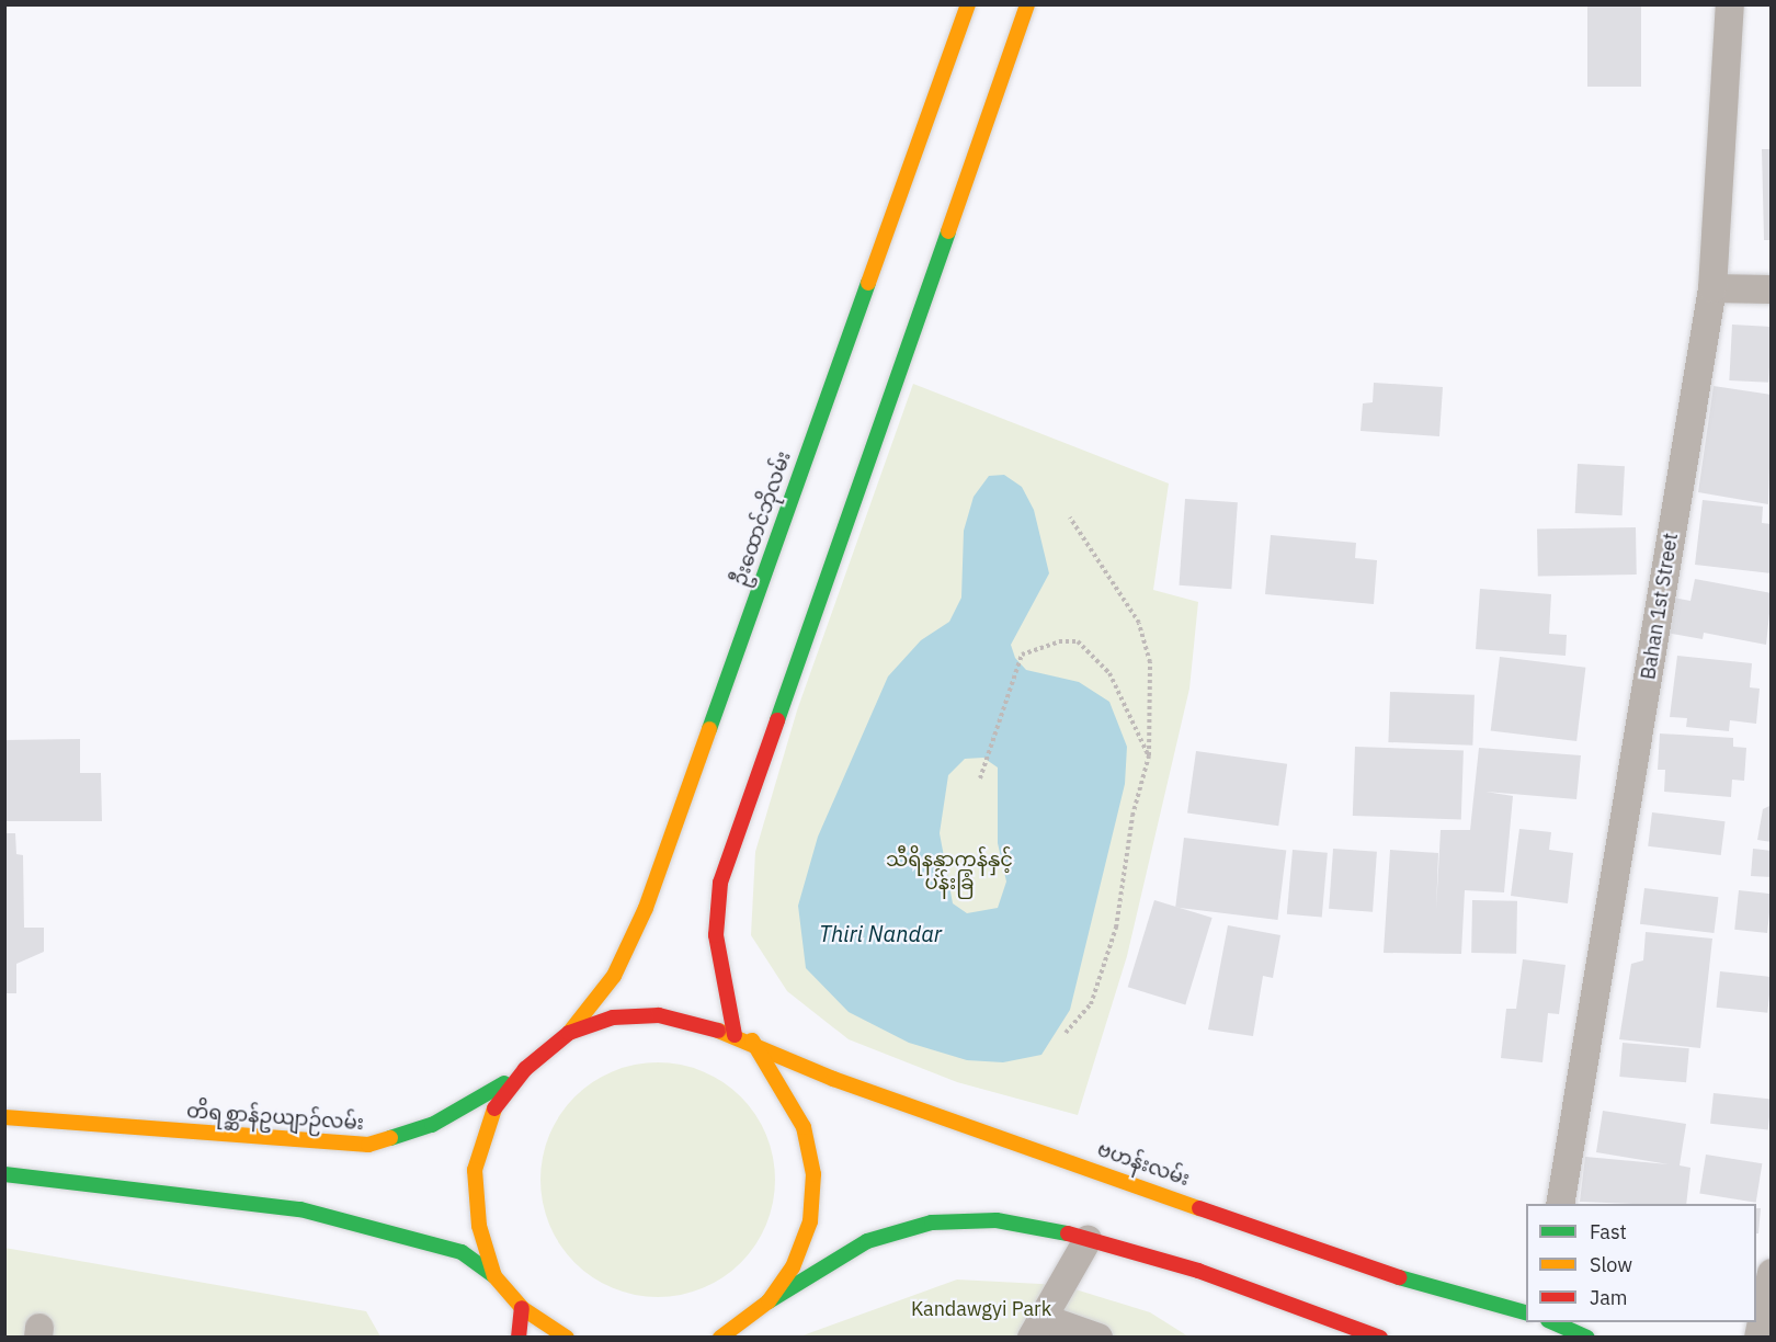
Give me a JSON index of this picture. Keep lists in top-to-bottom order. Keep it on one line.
{"streets":{"main road":["ဦးထောင်ဘိုလမ်း","တိရစ္ဆာန်ဥယျာဉ်လမ်း","ဗဟန်းလမ်း"],"street":["Bahan 1st Street"]},"crossings":[["ဦးထောင်ဘိုလမ်း","ဗဟန်းလမ်း"]],"water":["Thiri Nandar"],"parks":["သီရိနန္ဒာကန်နှင့် ပန်းခြံ","Kandawgyi Park"],"legend":["Fast","Slow","Jam"]}
